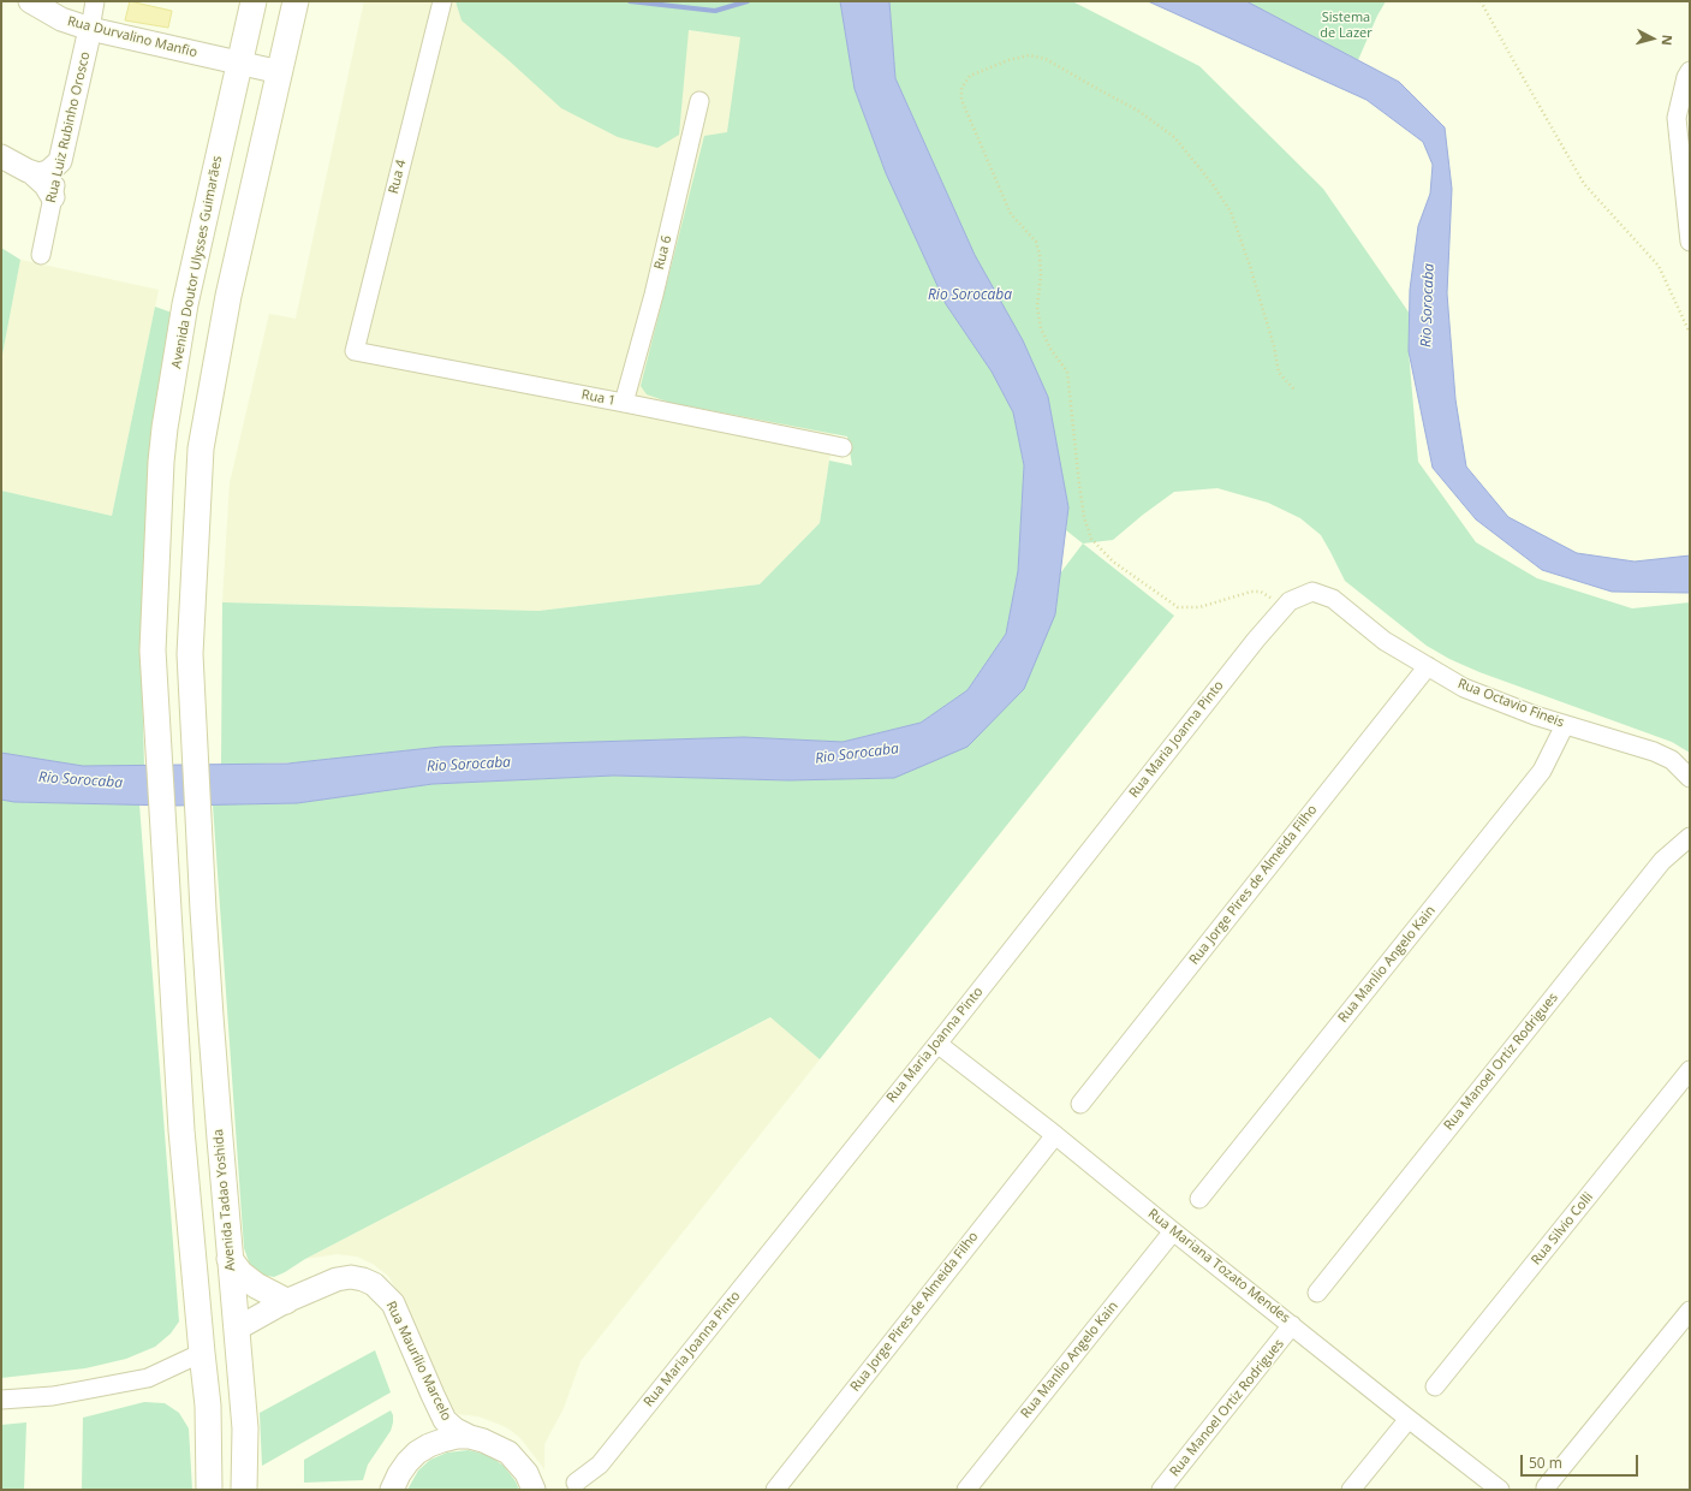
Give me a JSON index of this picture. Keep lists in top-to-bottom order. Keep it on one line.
{"streets":{"main road":["Avenida Doutor Ulysses Guimarães","Avenida Tadao Yoshida"],"street":["Rua Durvalino Manfio","Rua Luiz Rubinho Orosco","Rua 4","Rua 6","Rua 1","Rua Octavio Fineis","Rua Maria Joanna Pinto","Rua Jorge Pires de Almeida Filho","Rua Manlio Angelo Kain","Rua Manoel Ortiz Rodrigues","Rua Silvio Colli","Rua Mariana Tozato Mendes","Rua Maurílio Marcelo"]},"crossings":[["Rua Durvalino Manfio","Rua Luiz Rubinho Orosco"],["Rua Durvalino Manfio","Avenida Doutor Ulysses Guimarães"],["Rua 4","Rua 1"],["Rua 6","Rua 1"],["Rua Octavio Fineis","Rua Maria Joanna Pinto"],["Rua Octavio Fineis","Rua Jorge Pires de Almeida Filho"],["Rua Octavio Fineis","Rua Manlio Angelo Kain"],["Rua Maria Joanna Pinto","Rua Mariana Tozato Mendes"],["Rua Jorge Pires de Almeida Filho","Rua Mariana Tozato Mendes"],["Rua Manlio Angelo Kain","Rua Mariana Tozato Mendes"],["Rua Manoel Ortiz Rodrigues","Rua Mariana Tozato Mendes"],["Avenida Tadao Yoshida","Rua Maurílio Marcelo"]],"water":["Rio Sorocaba"],"parks":["Sistema de Lazer"],"scale_bar":"50 m","north":"right"}
